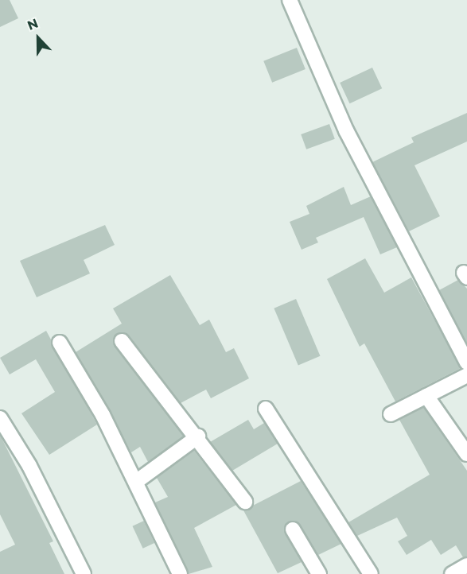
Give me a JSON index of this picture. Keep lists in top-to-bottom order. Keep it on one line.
{"north":"top"}
